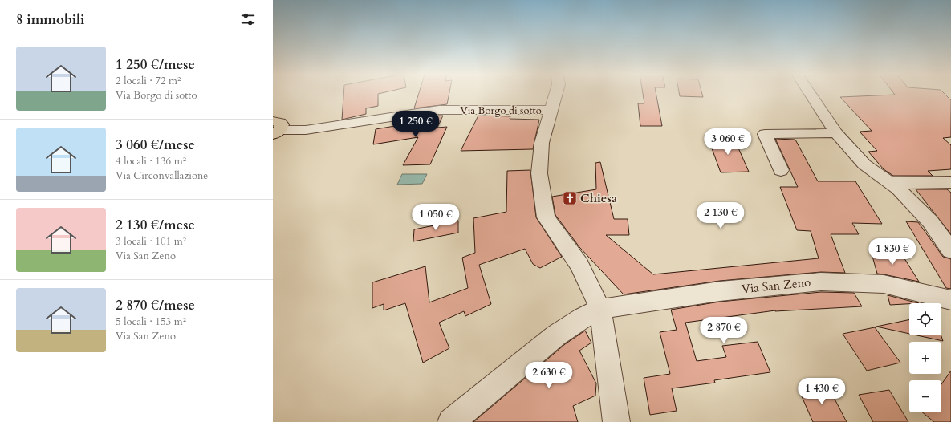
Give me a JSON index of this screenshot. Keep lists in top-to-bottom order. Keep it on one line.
{"streets":{"street":["Via Borgo di sotto","Via San Zeno"]},"places":{"church":["Chiesa"]},"page":{"heading":"8 immobili","list":[{"name":"1 250 €/mese","note":"2 locali · 72 m² · Via Borgo di sotto"},{"name":"3 060 €/mese","note":"4 locali · 136 m² · Via Circonvallazione"},{"name":"2 130 €/mese","note":"3 locali · 101 m² · Via San Zeno"},{"name":"2 870 €/mese","note":"5 locali · 153 m² · Via San Zeno"}],"price":["1 250 €","3 060 €","2 130 €","1 050 €","1 830 €","2 870 €","2 630 €","1 430 €"],"map_buttons":["+","−"]}}
